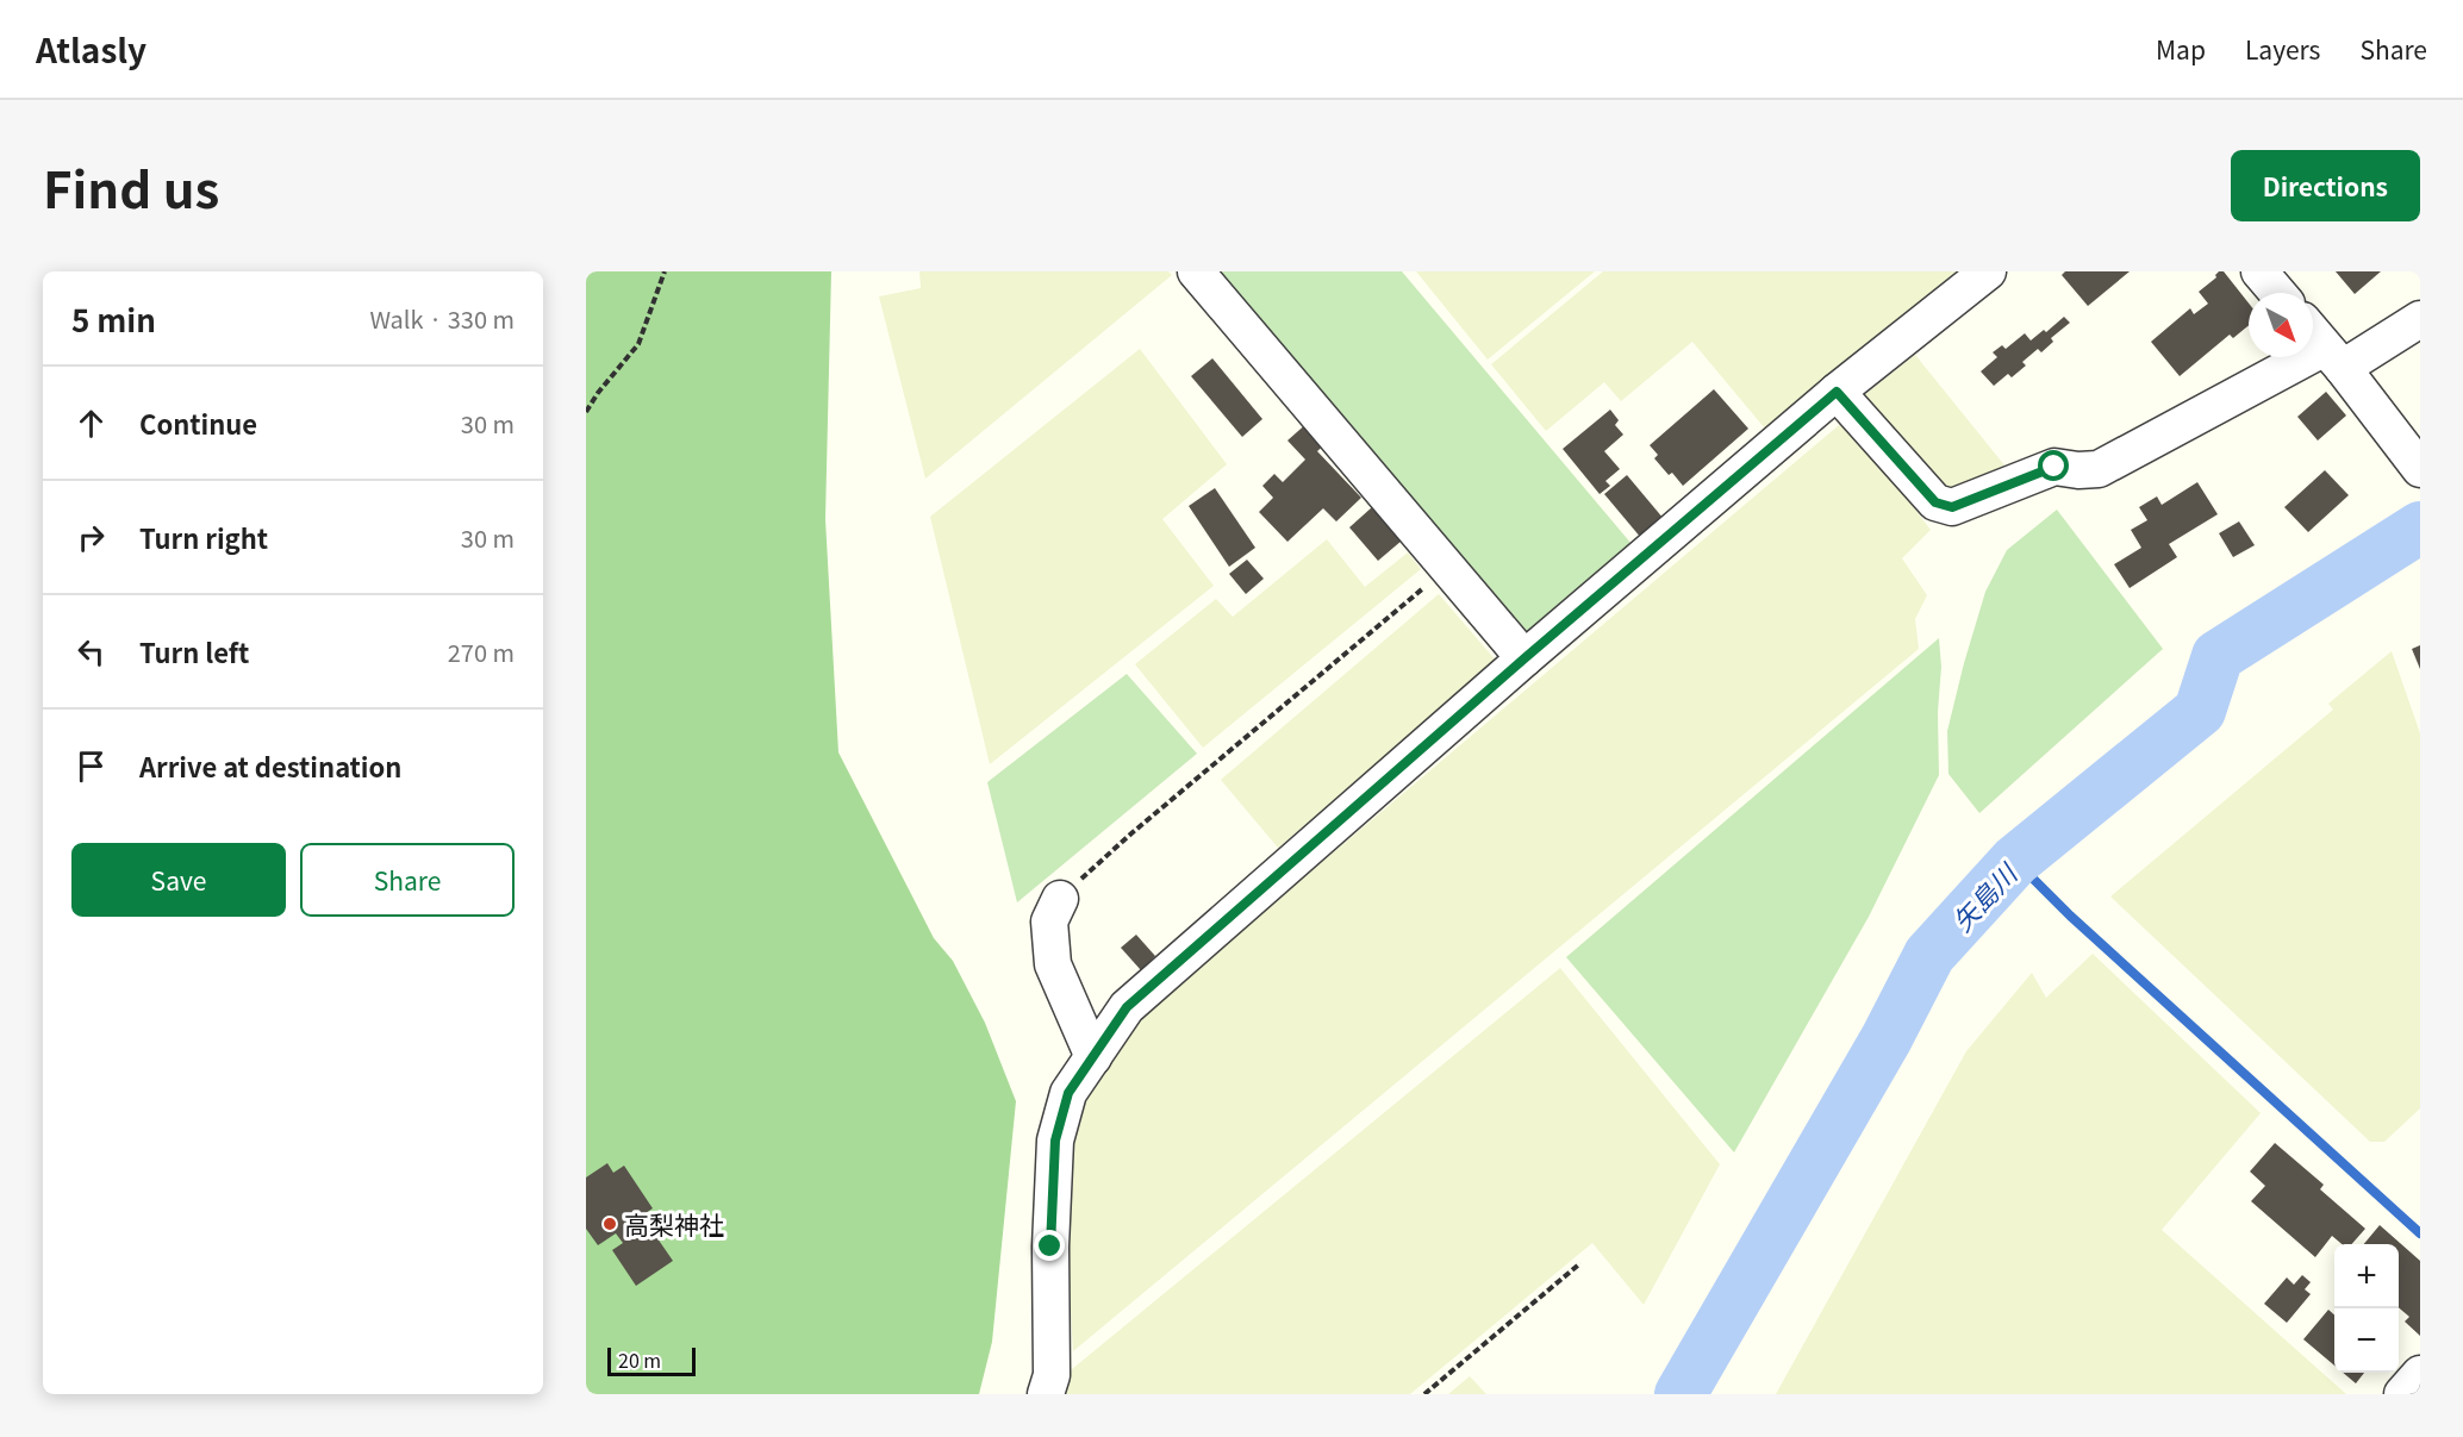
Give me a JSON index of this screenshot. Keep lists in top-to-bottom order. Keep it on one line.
{"water":["矢島川"],"places":["高梨神社"],"scale_bar":"20 m","north":"bottom right","page":{"header":"Atlasly","nav":["Map","Layers","Share"],"title":"Find us","buttons":["Directions",["Save","Share"]],"heading":["5 min","Walk · 330 m"],"list":[["Continue","30 m"],["Turn right","30 m"],["Turn left","270 m"],"Arrive at destination"],"map_buttons":["+","−"],"scale":"20 m"}}
